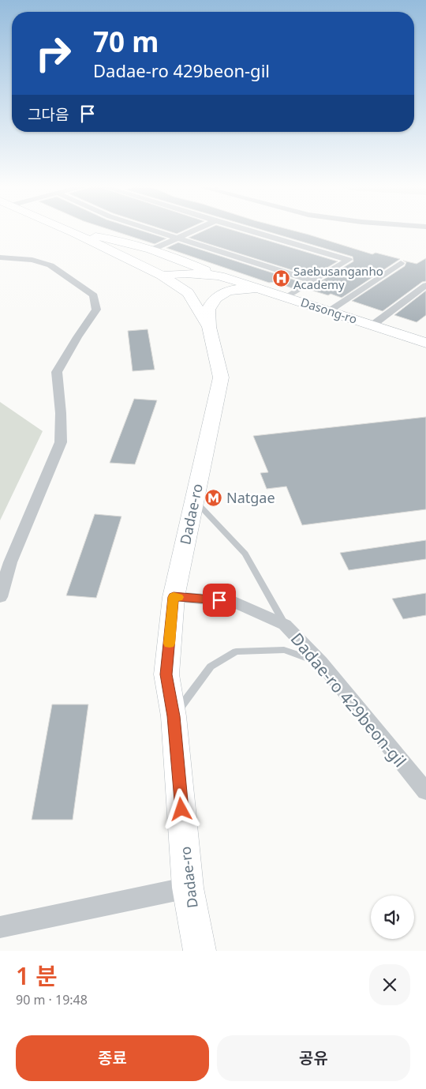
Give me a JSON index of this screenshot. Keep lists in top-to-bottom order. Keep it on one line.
{"streets":{"main road":["Dasong-ro","Dadae-ro"],"street":["Dadae-ro 429beon-gil"]},"crossings":[["Dasong-ro","Dadae-ro"],["Dadae-ro","Dadae-ro 429beon-gil"]],"places":{"hospital":["Saebusanganho Academy"],"metro station":["Natgae"]},"page":{"turn":["70 m","Dadae-ro 429beon-gil"],"then":"그다음","heading":["1 분","90 m · 19:48"],"buttons":["종료","공유"]}}
